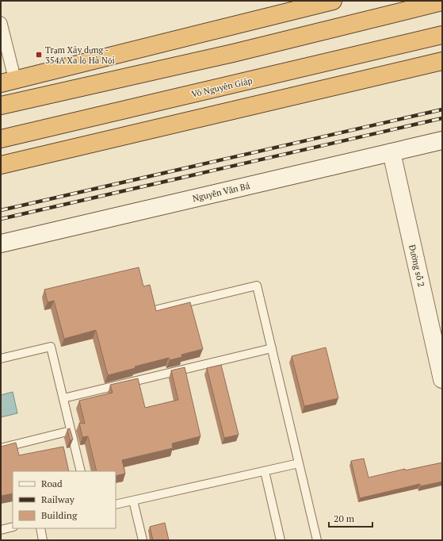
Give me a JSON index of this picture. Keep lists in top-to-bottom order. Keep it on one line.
{"streets":{"highway":["Võ Nguyên Giáp"],"main road":["Nguyễn Văn Bá","Đường số 2"]},"crossings":[["Nguyễn Văn Bá","Đường số 2"]],"places":{"transit":["Trạm Xây dựng - 354A Xa lộ Hà Nội"]},"legend":["Road","Railway","Building"],"scale_bar":"20 m"}
